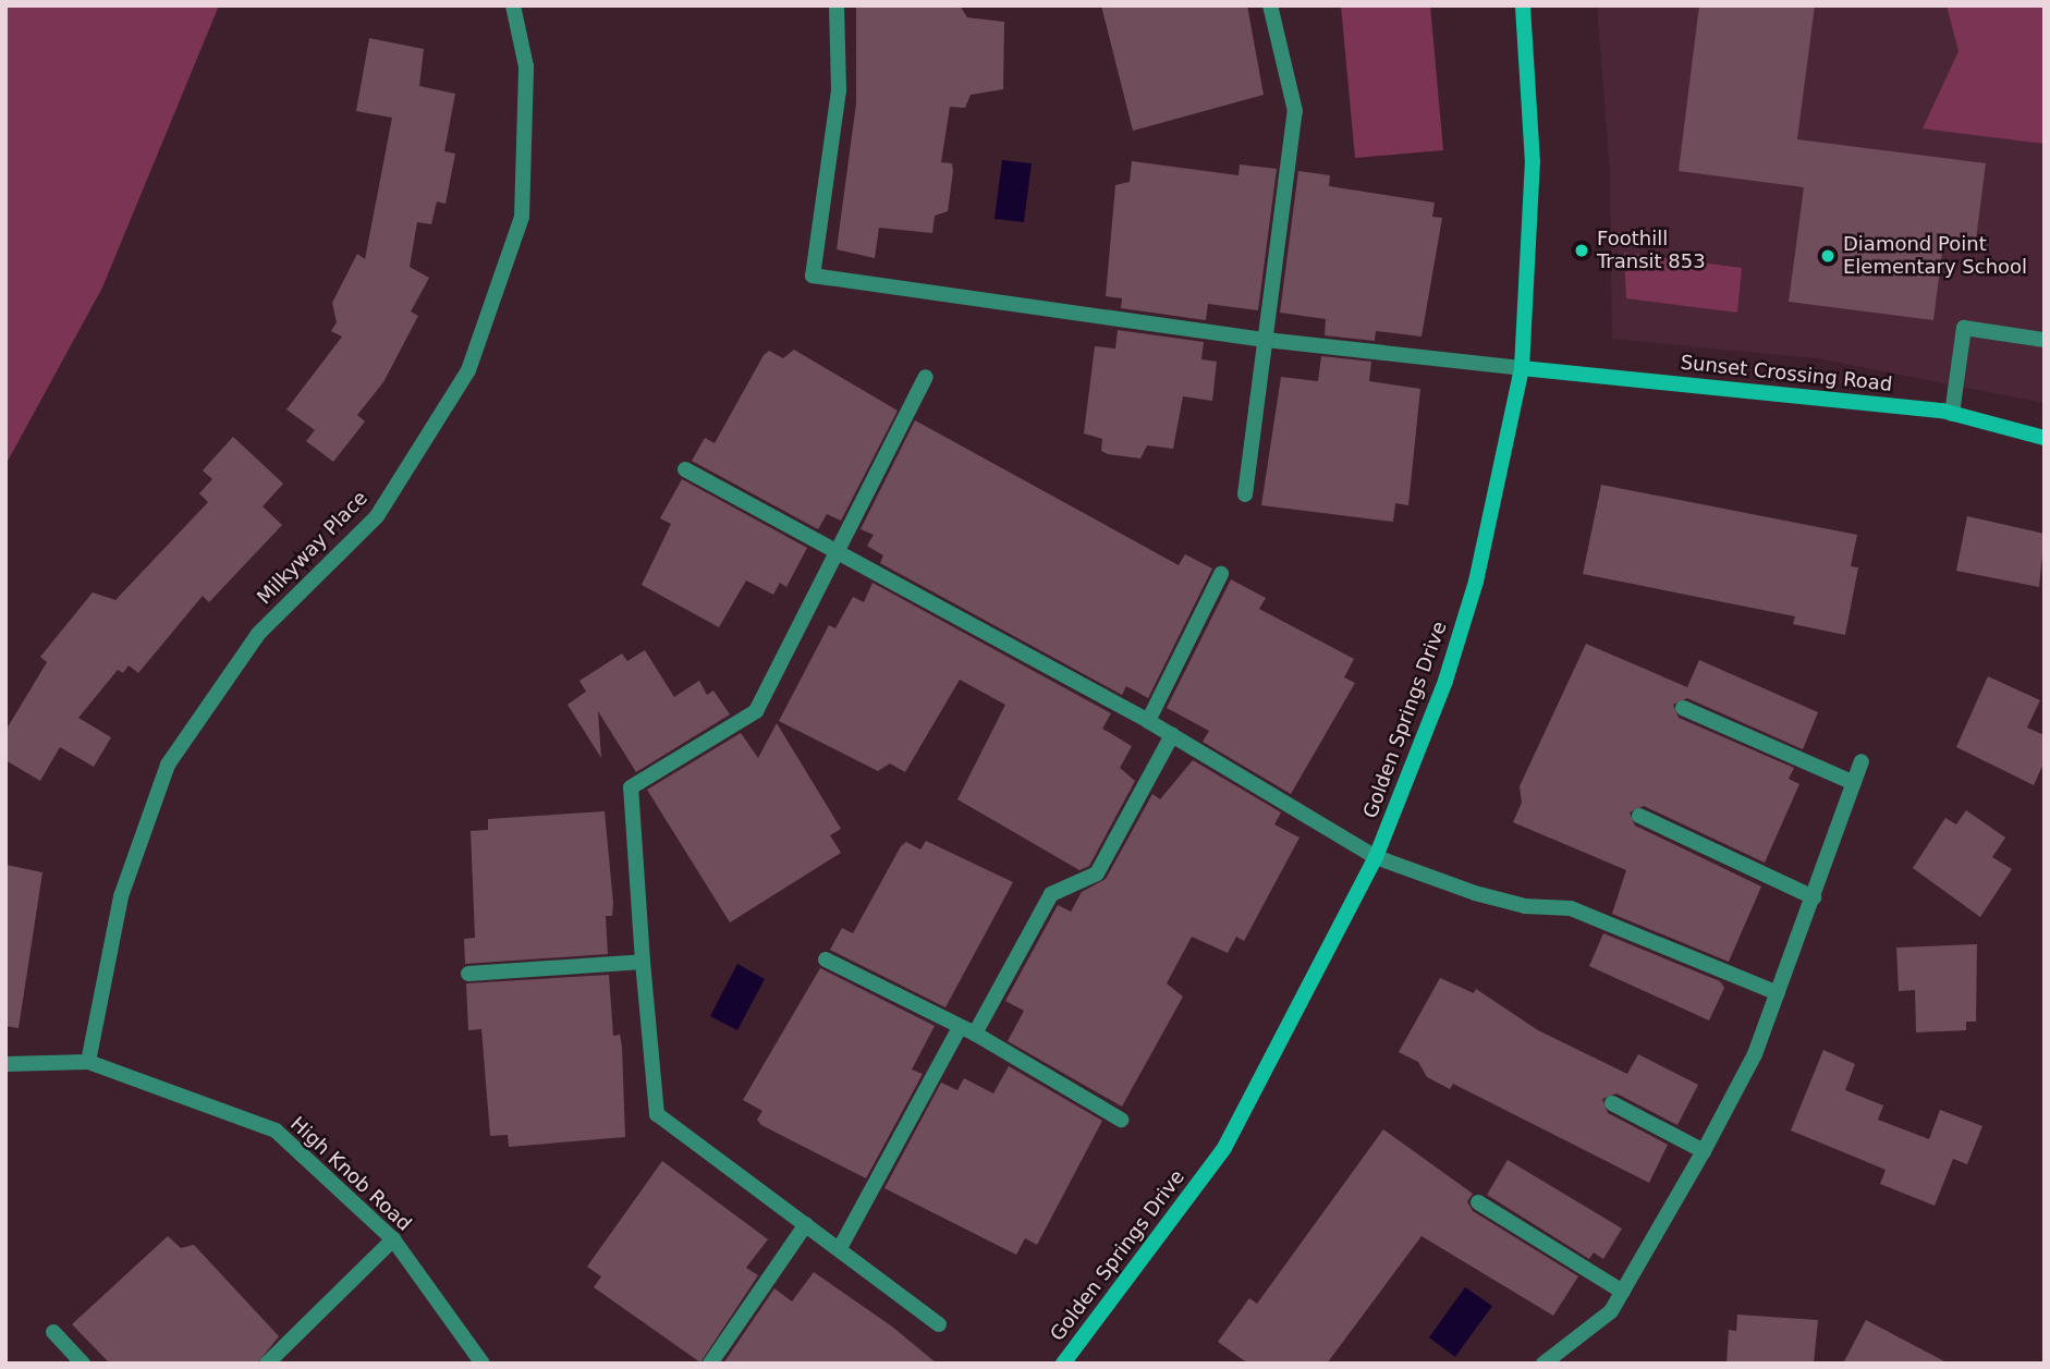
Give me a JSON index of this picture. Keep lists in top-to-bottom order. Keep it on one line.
{"streets":{"main road":["Sunset Crossing Road","Golden Springs Drive"],"street":["Milkyway Place","High Knob Road"]},"crossings":[["Sunset Crossing Road","Golden Springs Drive"],["Milkyway Place","High Knob Road"]],"places":["Foothill Transit 853","Diamond Point Elementary School"]}
